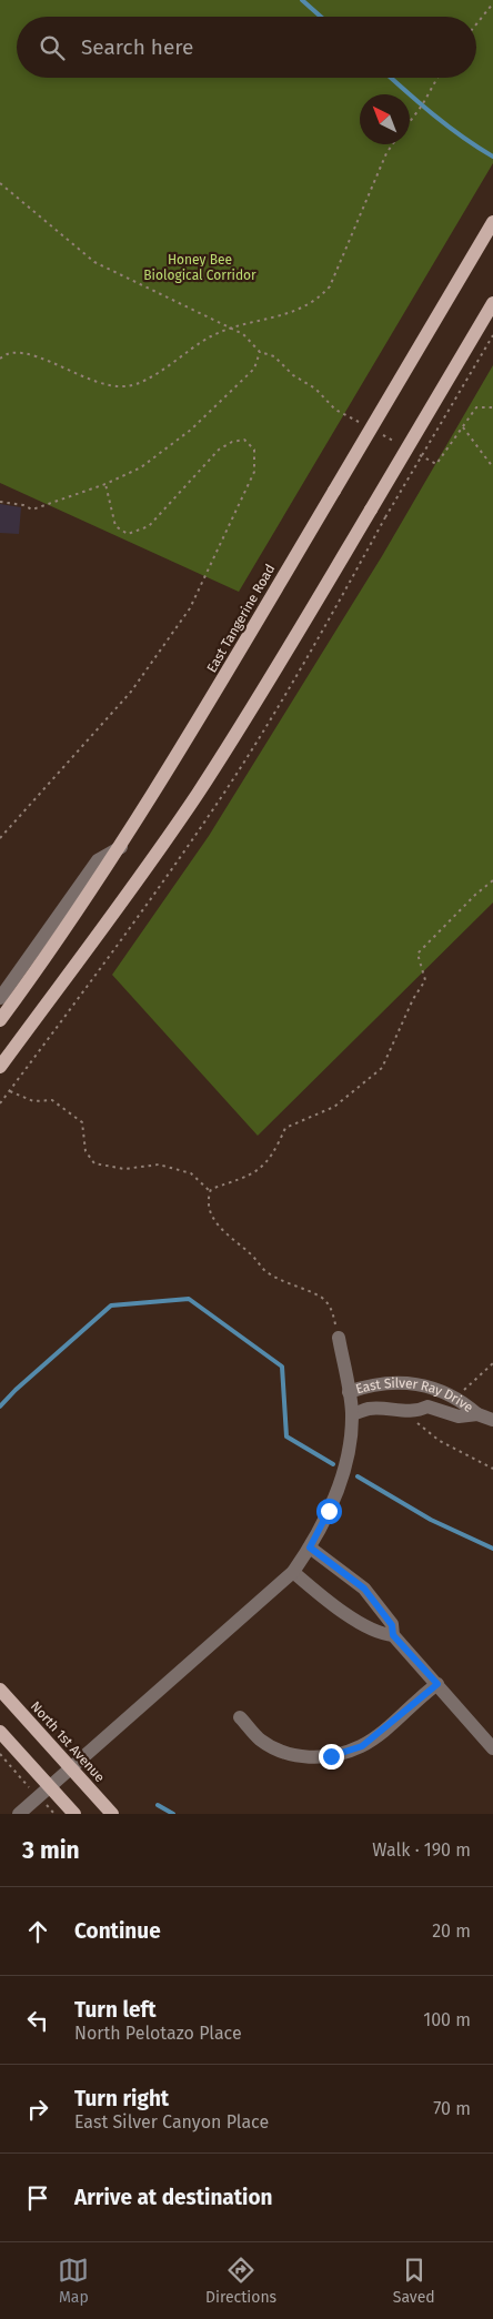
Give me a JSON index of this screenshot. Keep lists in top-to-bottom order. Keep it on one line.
{"streets":{"main road":["East Tangerine Road","North 1st Avenue"],"street":["East Silver Ray Drive"]},"parks":["Honey Bee Biological Corridor"],"north":"top left","page":{"search":"Search here","heading":["3 min","Walk · 190 m"],"list":[["Continue","20 m"],["Turn left","North Pelotazo Place","100 m"],["Turn right","East Silver Canyon Place","70 m"],"Arrive at destination"],"nav":["Map","Directions","Saved"]}}
